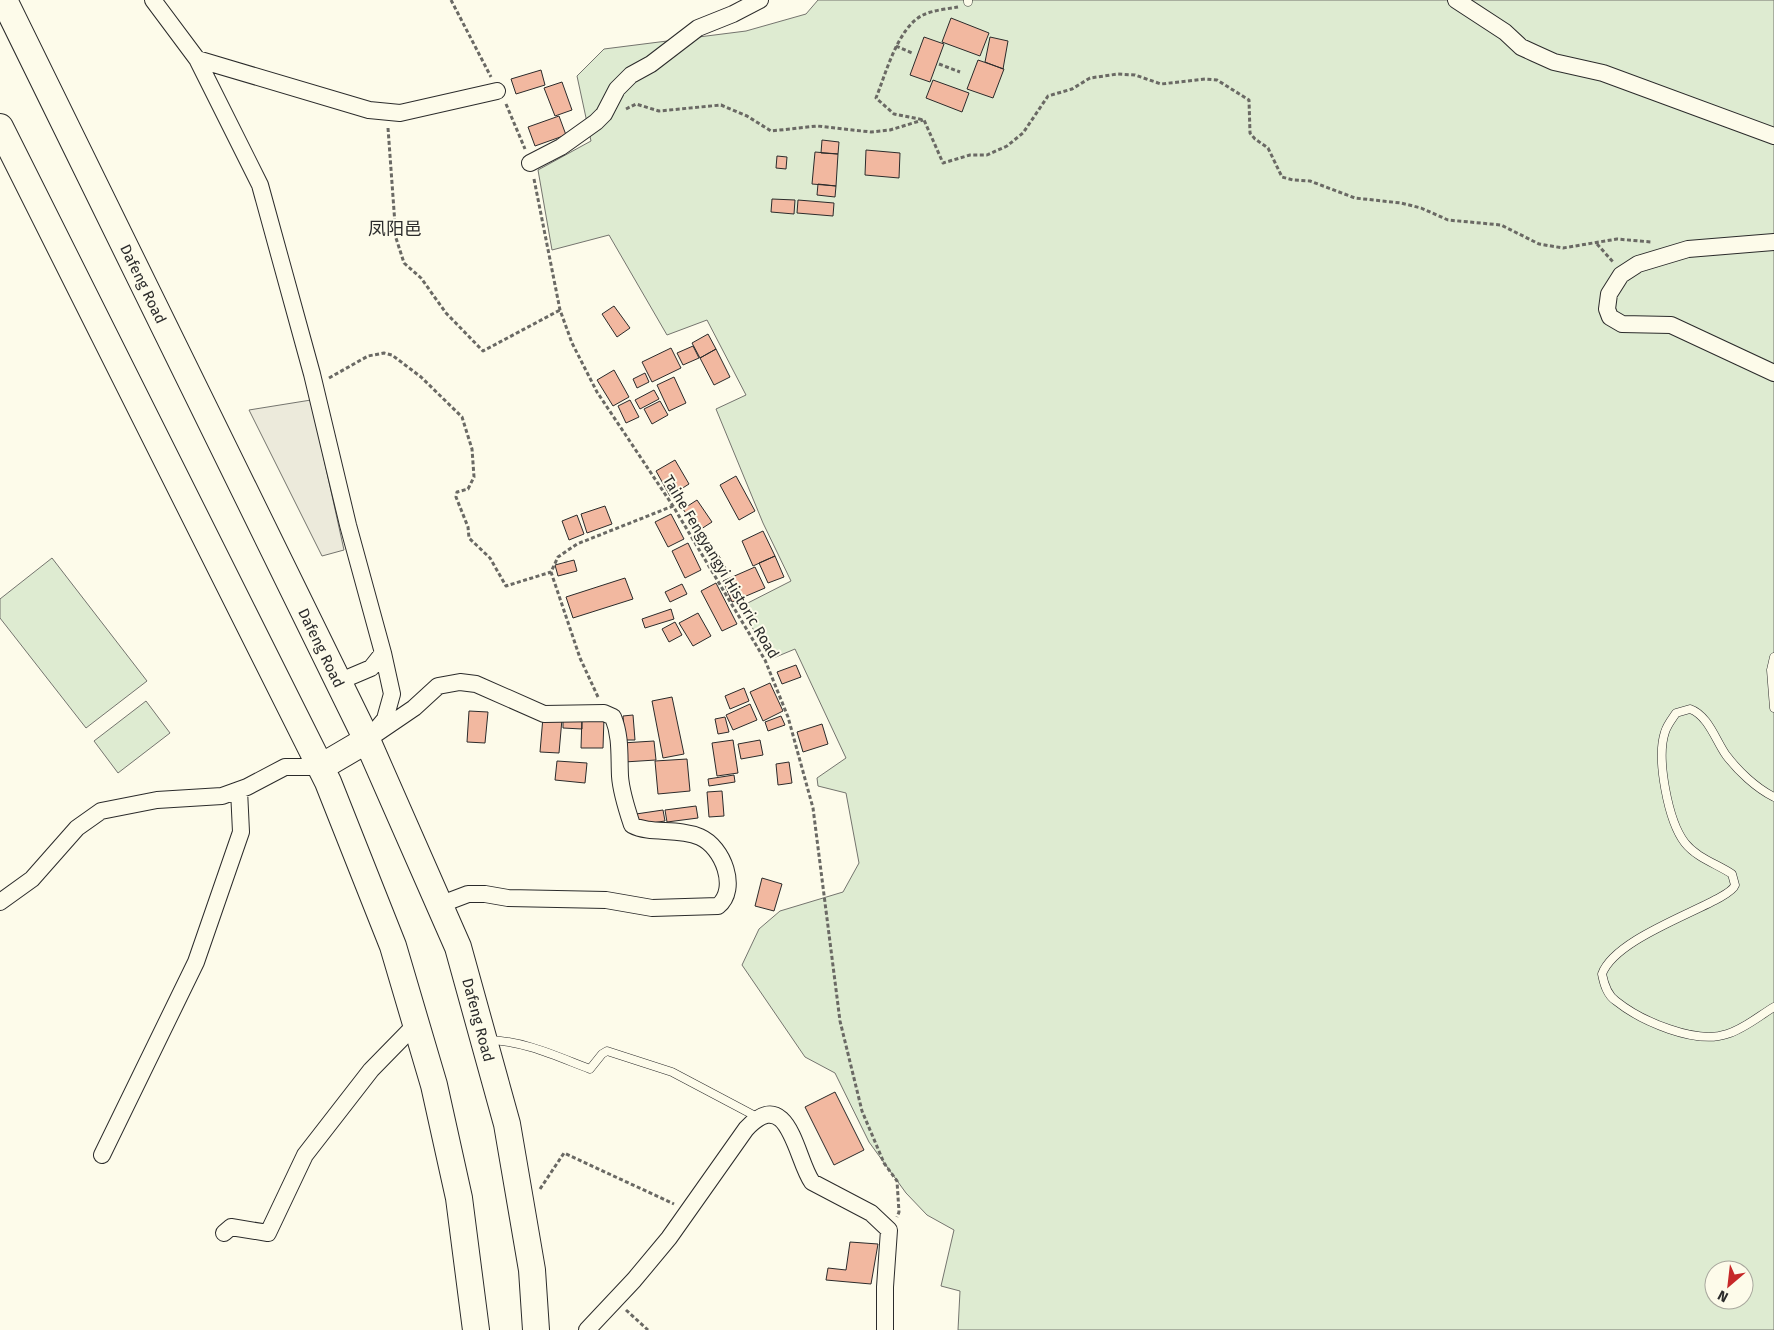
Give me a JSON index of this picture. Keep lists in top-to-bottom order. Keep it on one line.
{"streets":{"highway":["Dafeng Road"],"path":["Taihe Fengyangyi Historic Road"]},"districts":["凤阳邑"],"north":"bottom left"}
